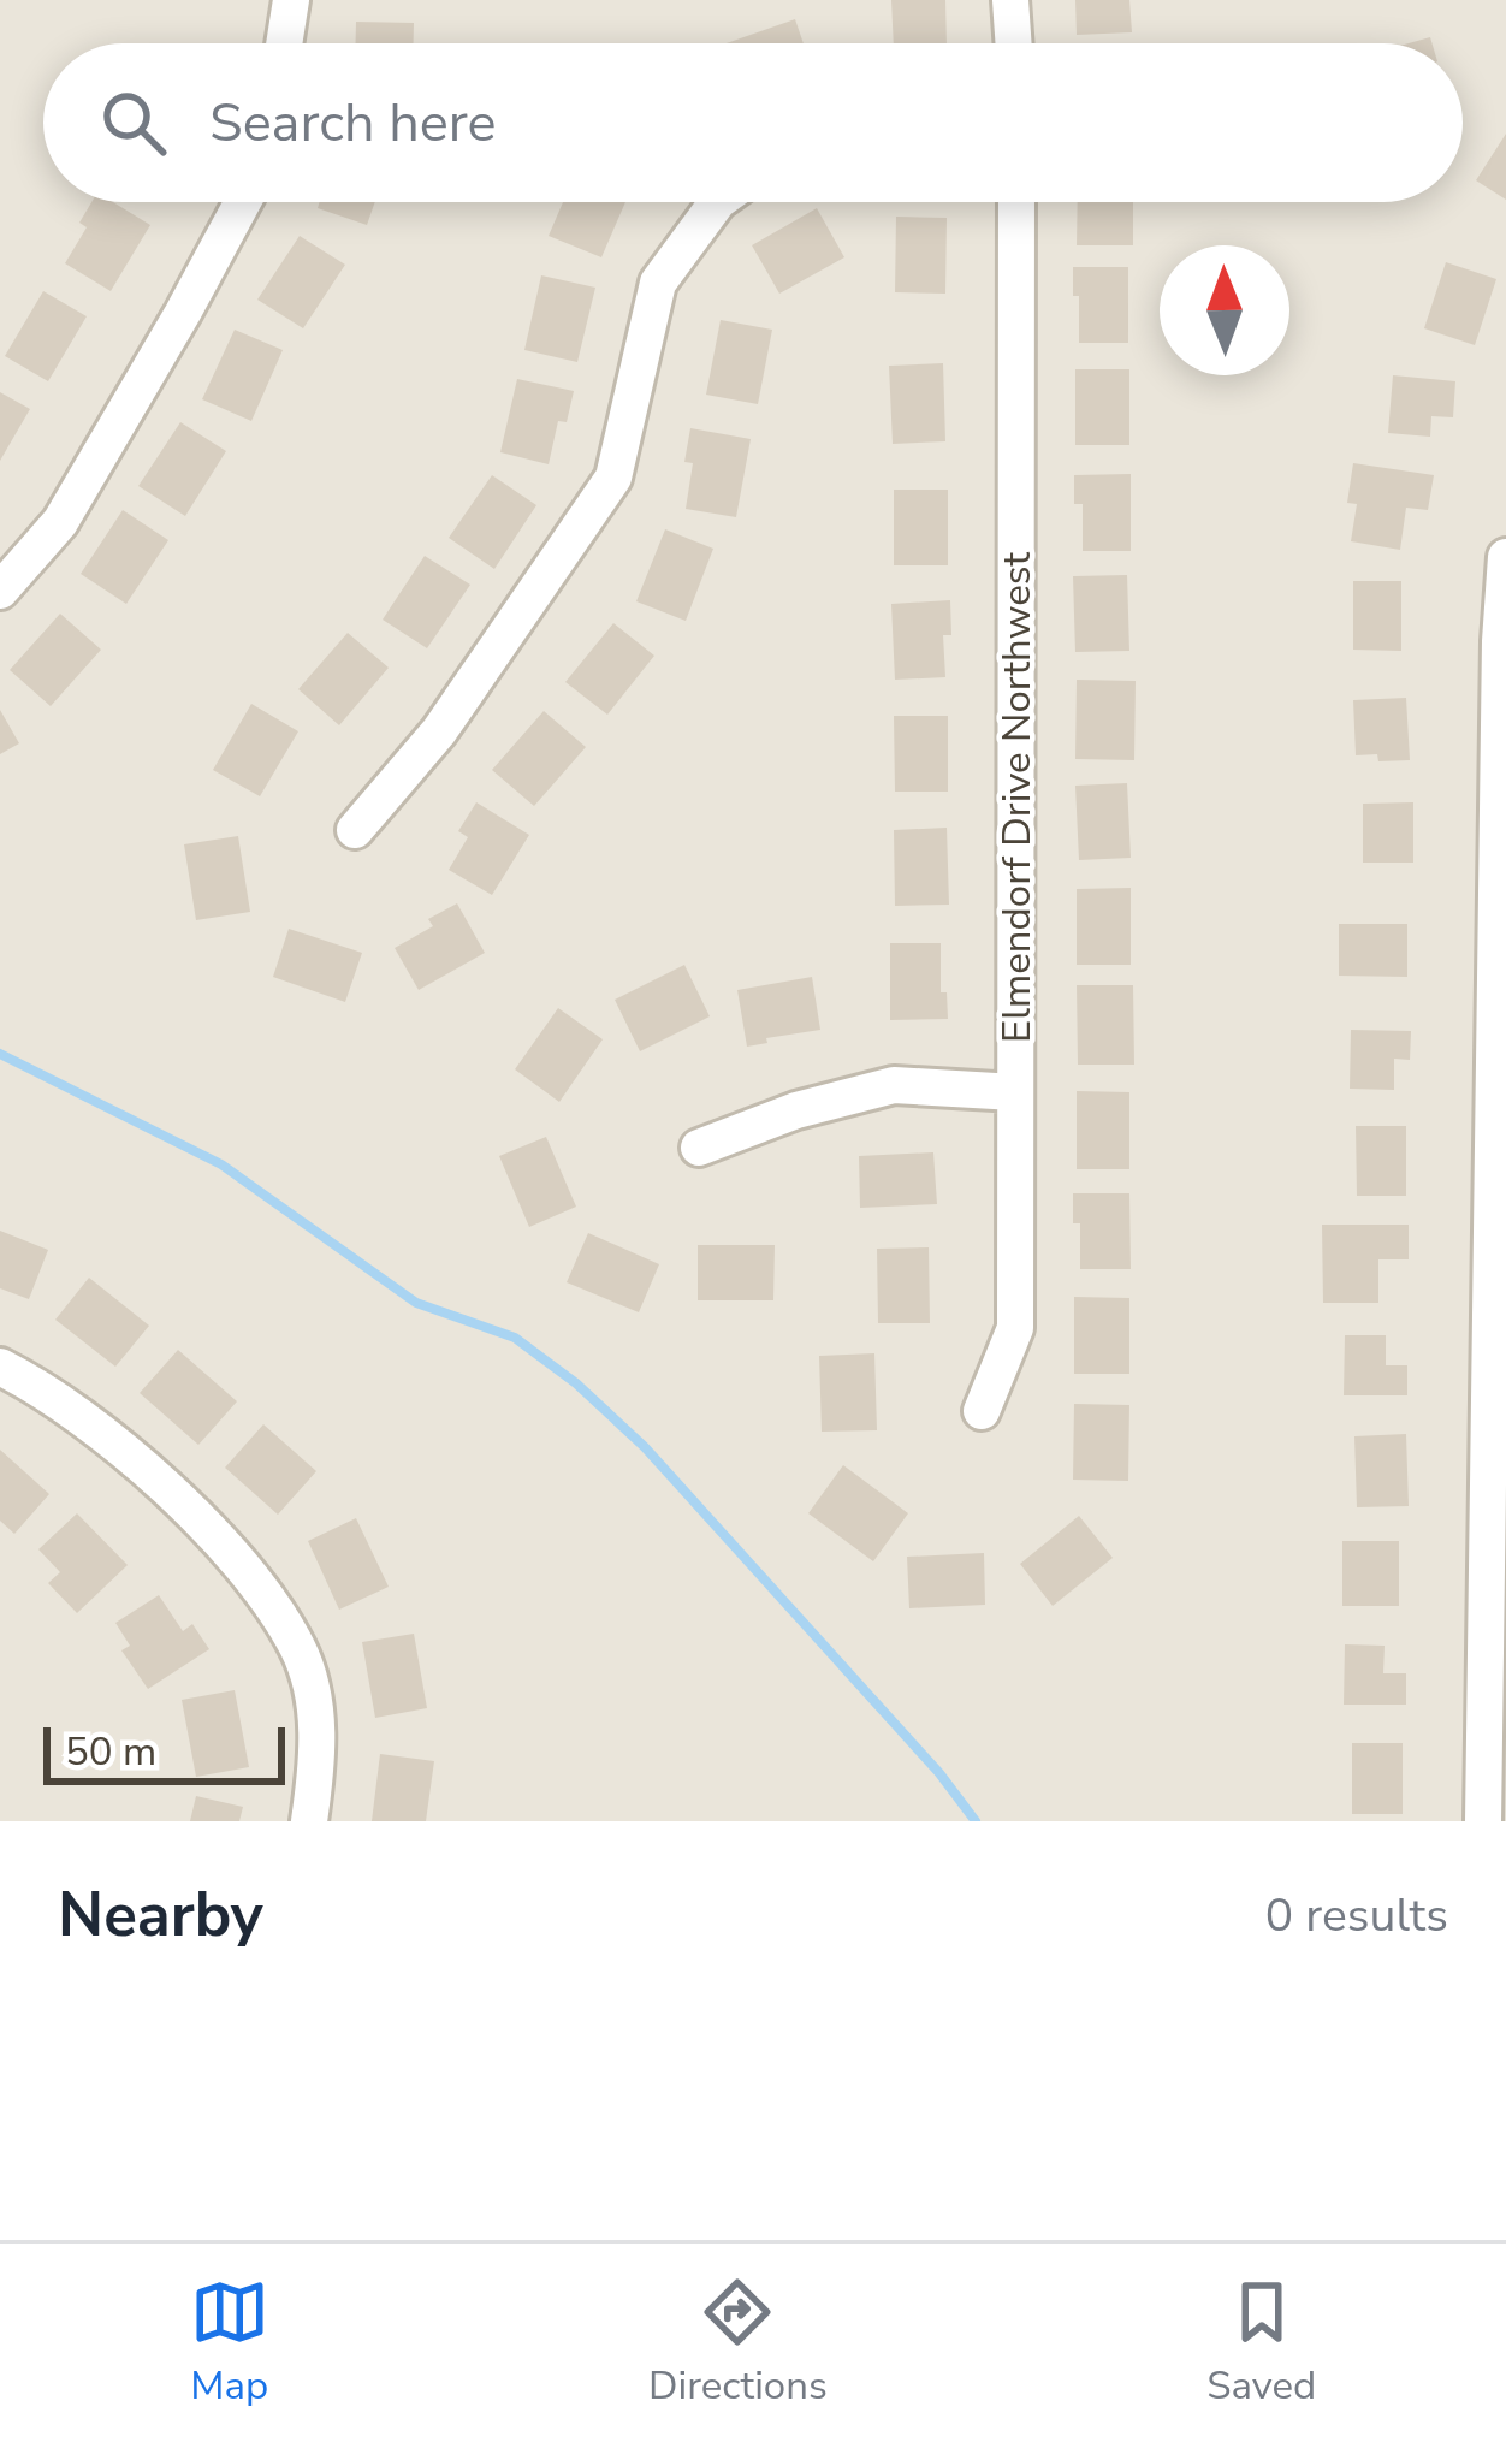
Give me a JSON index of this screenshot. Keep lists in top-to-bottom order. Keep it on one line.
{"streets":{"street":["Elmendorf Drive Northwest"]},"scale_bar":"50 m","north":"top","page":{"search":"Search here","scale":"50 m","heading":["Nearby","0 results"],"nav":["Map","Directions","Saved"]}}
